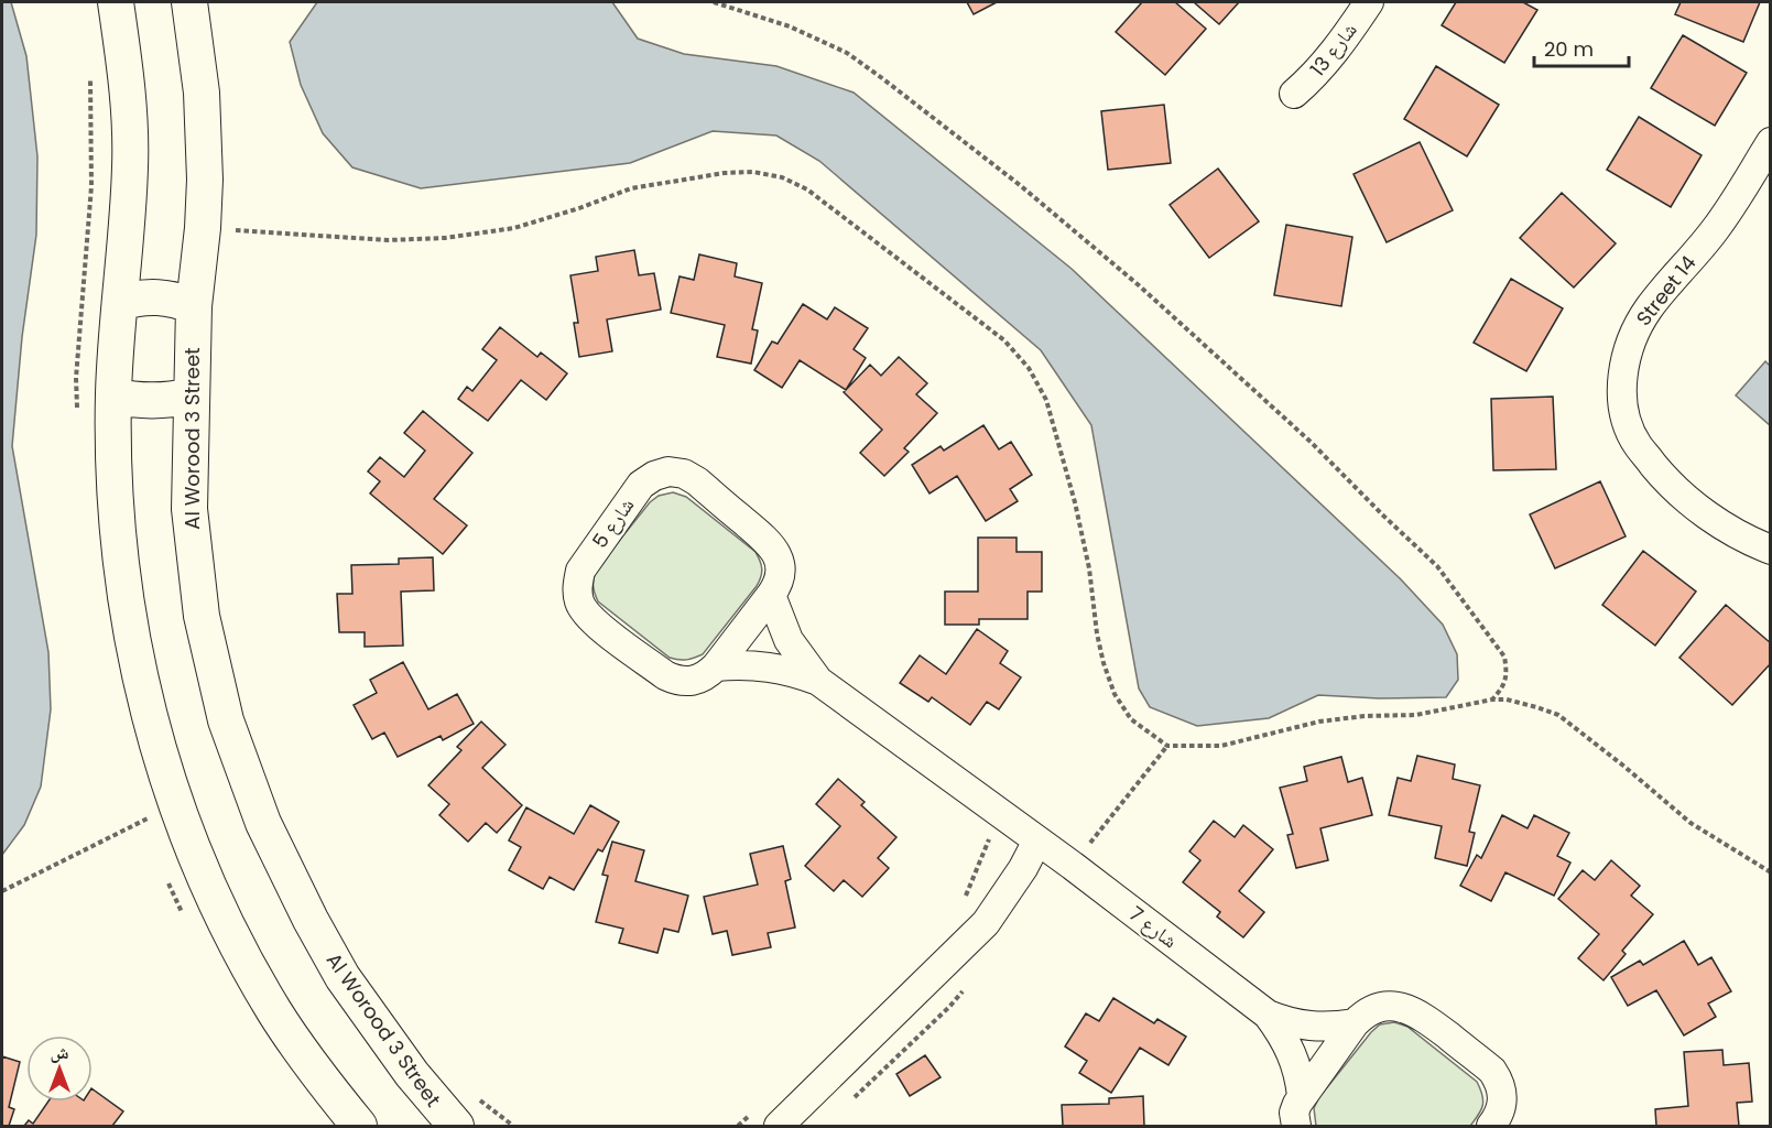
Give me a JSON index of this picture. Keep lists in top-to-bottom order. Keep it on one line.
{"streets":{"street":["شارع 13","Street 14","Al Worood 3 Street","شارع 5","شارع 7"]},"crossings":[["شارع 5","شارع 7"]],"scale_bar":"20 m","north":"top"}
